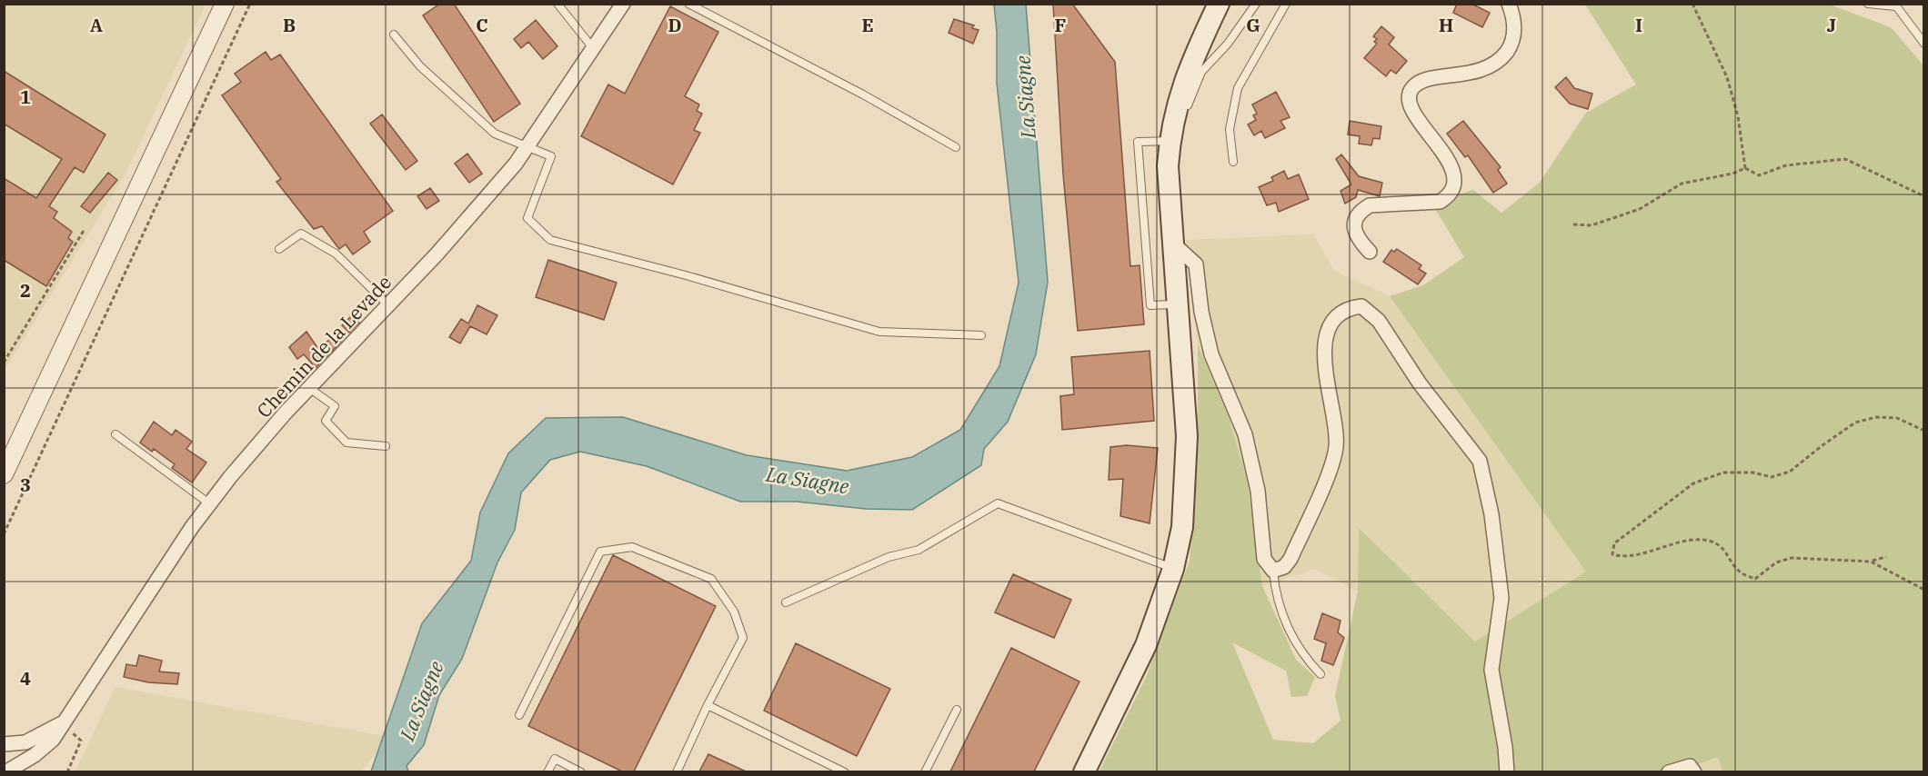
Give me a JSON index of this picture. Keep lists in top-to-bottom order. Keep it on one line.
{"streets":{"street":["Chemin de la Levade"]},"water":["La Siagne"],"grid":{"columns":["A","B","C","D","E","F","G","H","I","J"],"rows":["1","2","3","4"]}}
